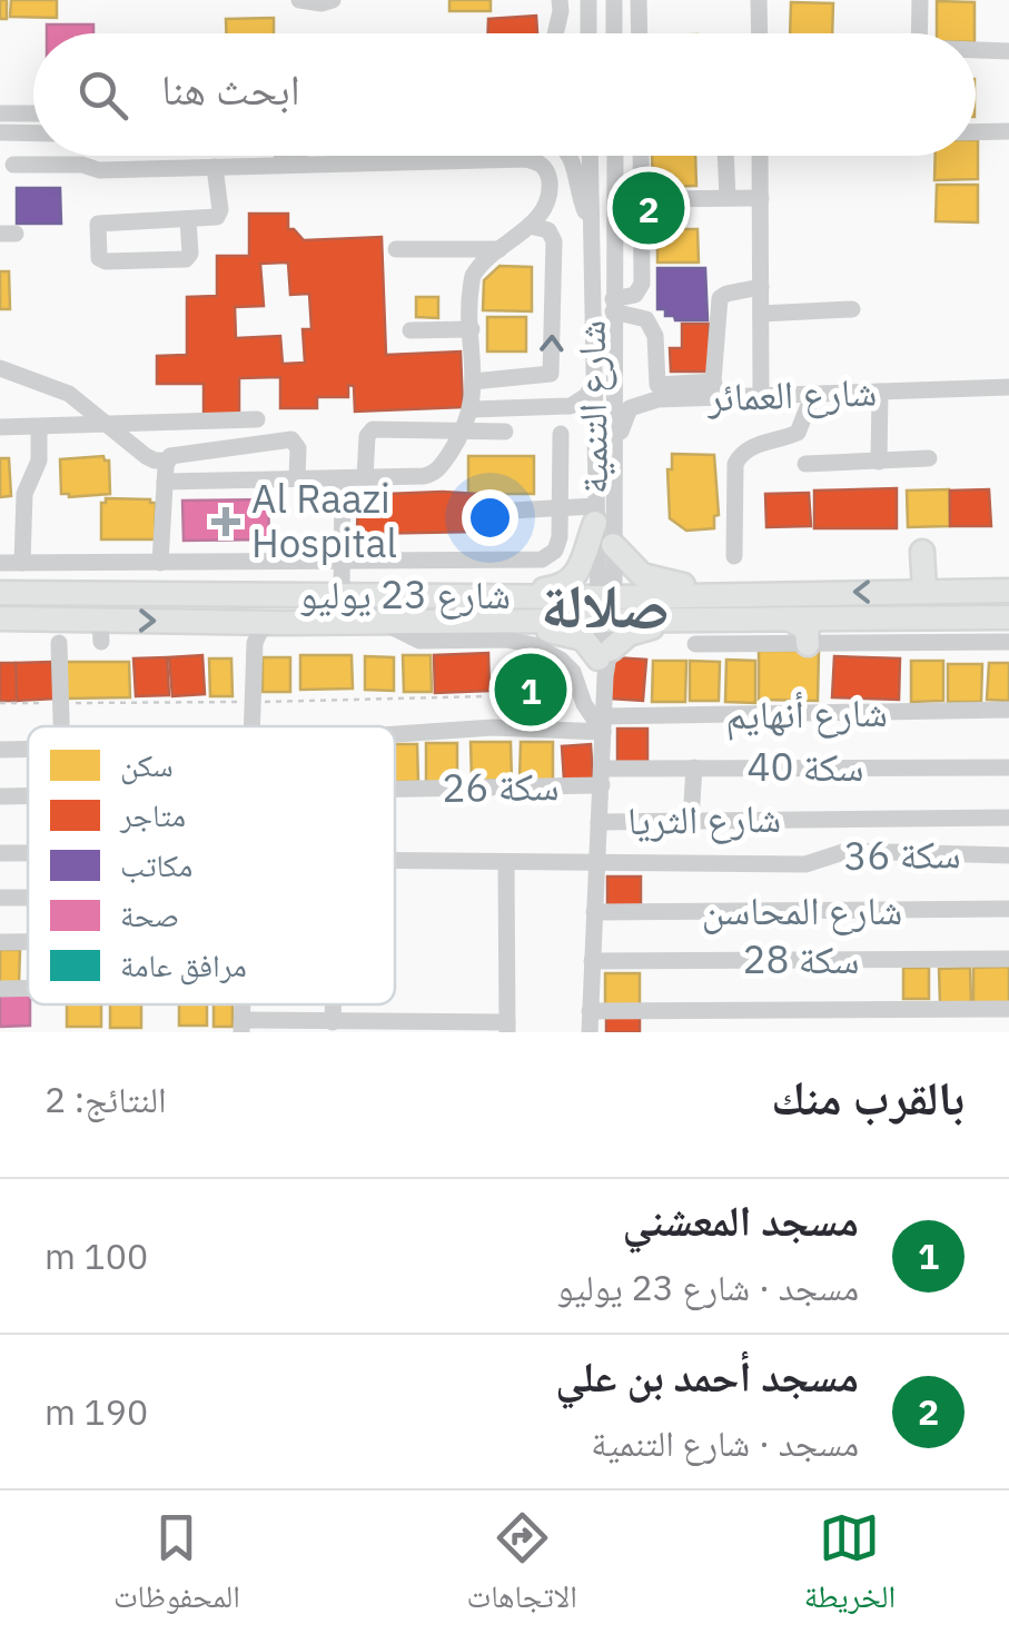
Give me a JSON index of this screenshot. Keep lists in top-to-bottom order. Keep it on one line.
{"streets":{"main road":["شارع 23 يوليو"],"street":["شارع العمائر","شارع التنمية","شارع أنهايم","سكة 40","سكة 26","شارع الثريا","سكة 36","شارع المحاسن","سكة 28"]},"crossings":[["شارع العمائر","شارع التنمية"],["شارع التنمية","شارع 23 يوليو"],["شارع التنمية","شارع أنهايم"],["شارع التنمية","سكة 40"],["شارع التنمية","سكة 26"],["شارع التنمية","شارع الثريا"],["شارع التنمية","سكة 36"],["شارع التنمية","شارع المحاسن"],["شارع التنمية","سكة 28"],["سكة 40","سكة 26"]],"districts":["صلالة"],"places":{"health":["Al Raazi Hospital"]},"legend":["سكن","متاجر","مكاتب","صحة","مرافق عامة"],"page":{"search":"ابحث هنا","pins":["2","1"],"heading":["بالقرب منك","النتائج: 2"],"list":[{"mark":"1","name":"مسجد المعشني","note":"مسجد · شارع 23 يوليو","value":"100 m"},{"mark":"2","name":"مسجد أحمد بن علي","note":"مسجد · شارع التنمية","value":"190 m"}],"nav":["الخريطة","الاتجاهات","المحفوظات"]}}
